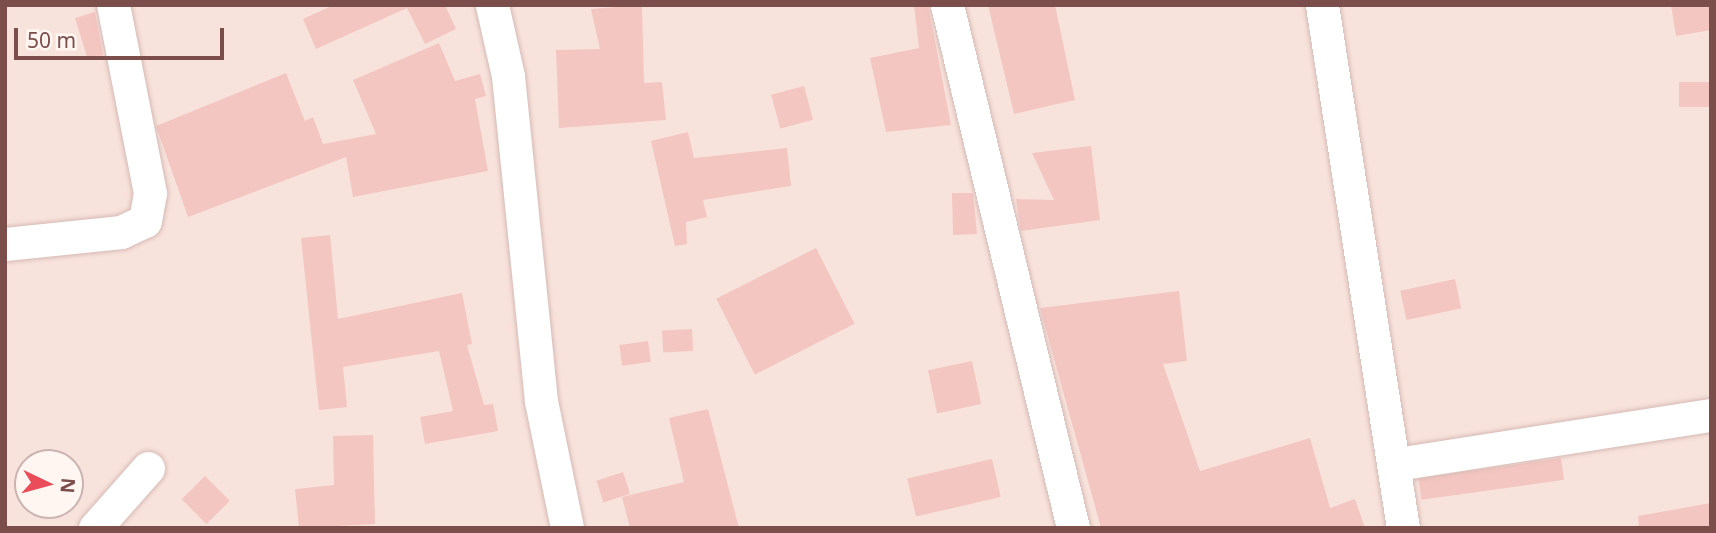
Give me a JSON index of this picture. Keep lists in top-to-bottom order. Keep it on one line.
{"scale_bar":"50 m","north":"right"}
